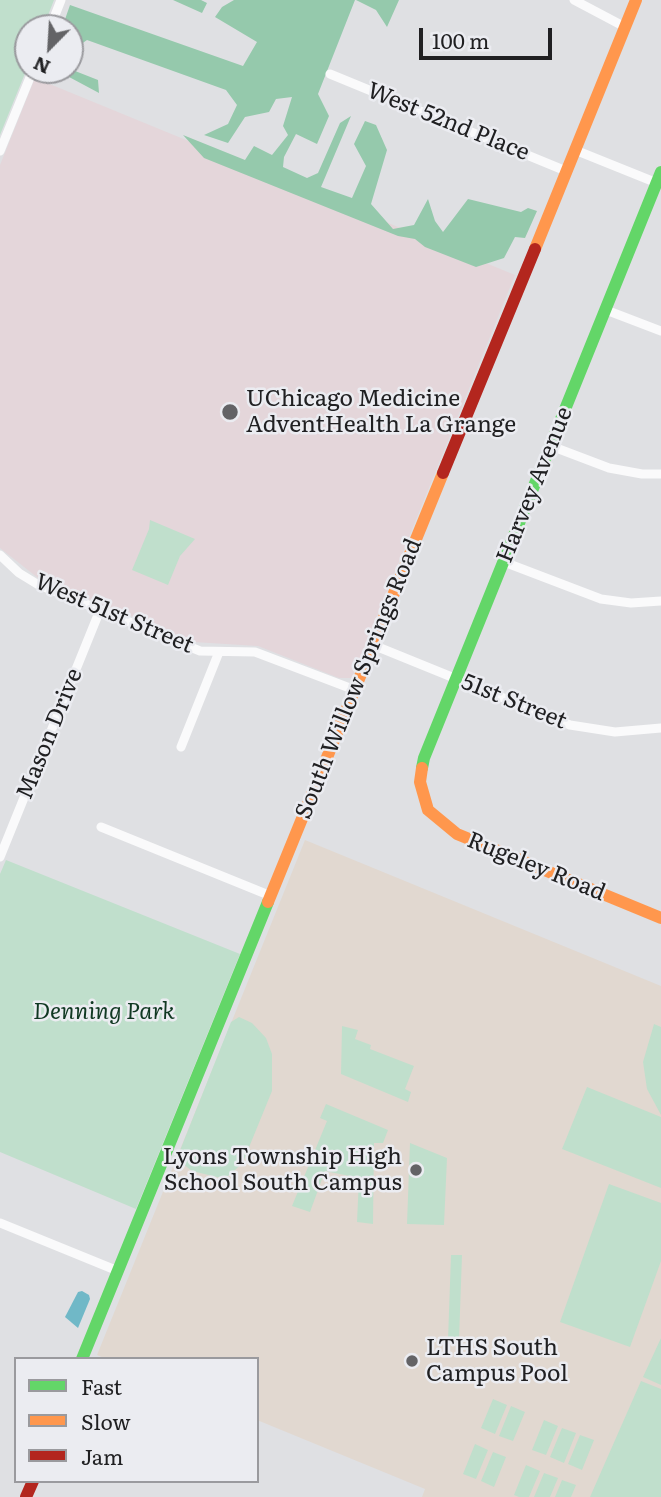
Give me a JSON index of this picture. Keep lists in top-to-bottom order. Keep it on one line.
{"streets":{"street":["West 52nd Place","Harvey Avenue","West 51st Street","South Willow Springs Road","51st Street","Mason Drive","Rugeley Road"]},"crossings":[["West 52nd Place","South Willow Springs Road"],["Harvey Avenue","51st Street"],["Harvey Avenue","Rugeley Road"],["West 51st Street","South Willow Springs Road"],["West 51st Street","Mason Drive"],["South Willow Springs Road","51st Street"]],"parks":["Denning Park"],"places":["UChicago Medicine AdventHealth La Grange","Lyons Township High School South Campus","LTHS South Campus Pool"],"legend":["Fast","Slow","Jam"],"scale_bar":"100 m","north":"bottom left"}
